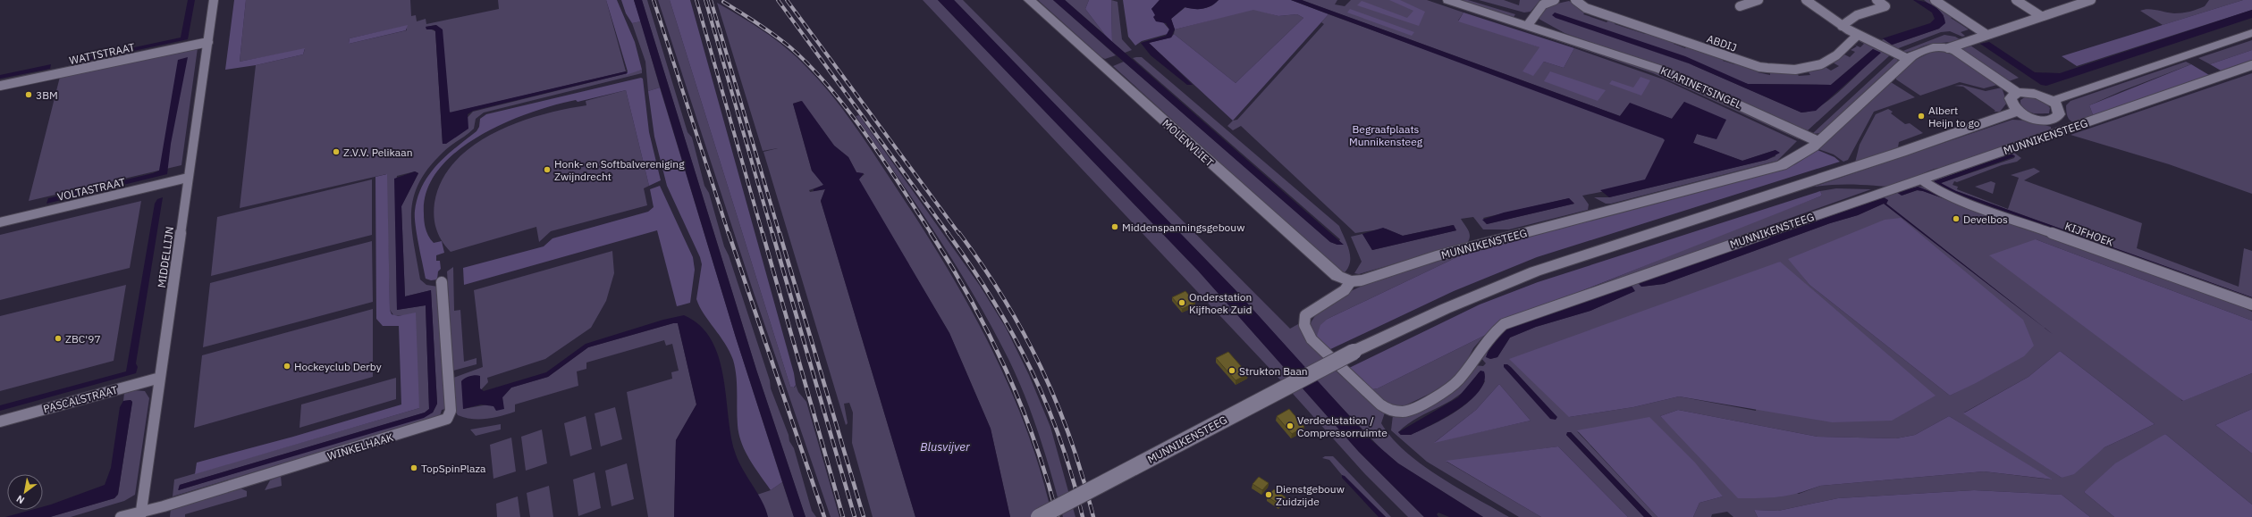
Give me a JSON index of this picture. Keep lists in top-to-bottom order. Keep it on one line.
{"streets":{"street":["ABDIJ","WATTSTRAAT","KLARINETSINGEL","MUNNIKENSTEEG","MOLENVLIET","VOLTASTRAAT","KIJFHOEK","MIDDELLIJN","PASCALSTRAAT","WINKELHAAK"]},"crossings":[["WATTSTRAAT","MIDDELLIJN"],["KLARINETSINGEL","MUNNIKENSTEEG"],["MUNNIKENSTEEG","MOLENVLIET"],["MUNNIKENSTEEG","KIJFHOEK"],["VOLTASTRAAT","MIDDELLIJN"],["MIDDELLIJN","PASCALSTRAAT"],["MIDDELLIJN","WINKELHAAK"]],"water":["Blusvijver"],"parks":["Begraafplaats Munnikensteeg"],"places":["3BM","Albert Heijn to go","Z.V.V. Pelikaan","Honk- en Softbalvereniging Zwijndrecht","Develbos","Middenspanningsgebouw","Onderstation Kijfhoek Zuid","ZBC'97","Hockeyclub Derby","Strukton Baan","Verdeelstation / Compressorruimte","TopSpinPlaza","Dienstgebouw Zuidzijde"],"north":"bottom left"}
